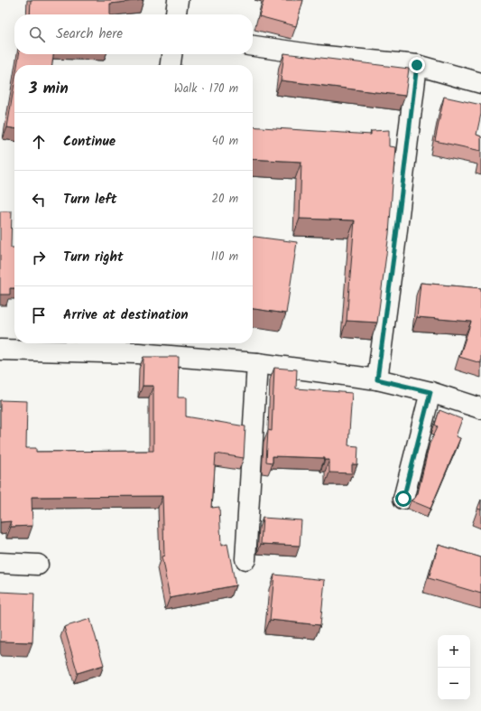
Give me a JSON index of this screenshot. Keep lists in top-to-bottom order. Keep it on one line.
{"page":{"search":"Search here","heading":["3 min","Walk · 170 m"],"list":[["Continue","40 m"],["Turn left","20 m"],["Turn right","110 m"],"Arrive at destination"],"map_buttons":["+","−"]}}
